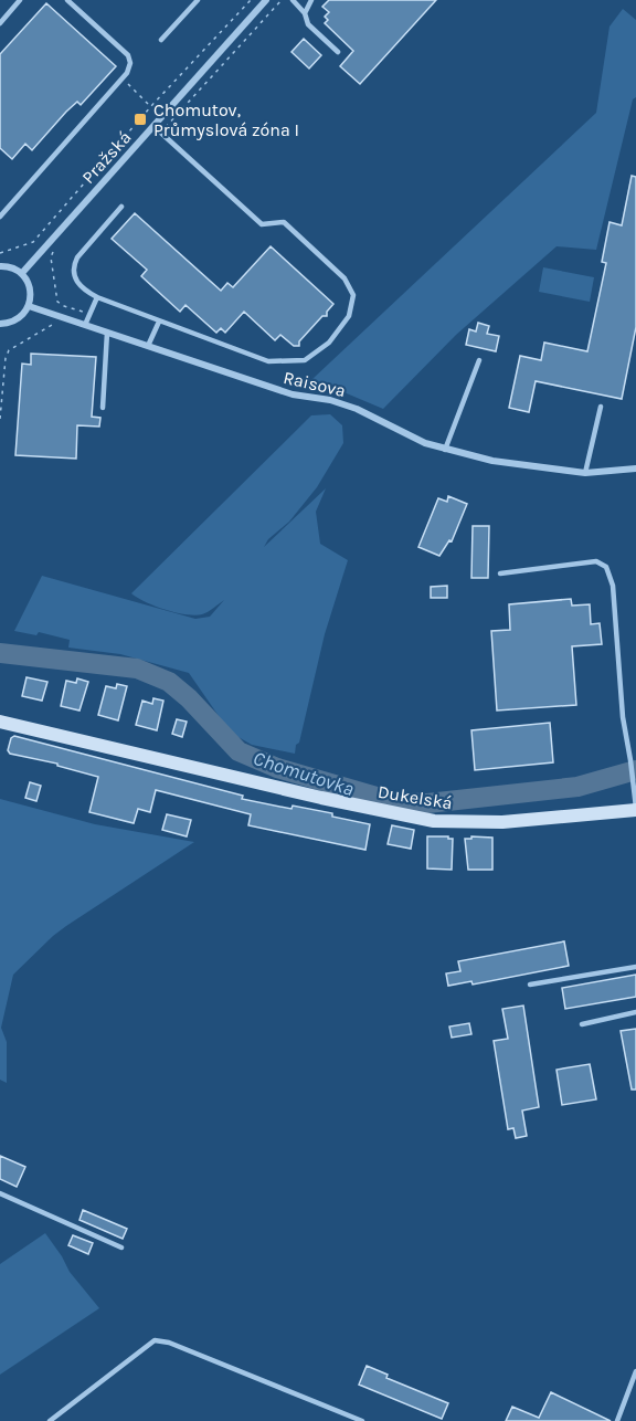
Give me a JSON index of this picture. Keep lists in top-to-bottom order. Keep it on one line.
{"streets":{"street":["Pražská","Raisova","Dukelská"]},"water":["Chomutovka"],"places":{"transit":["Chomutov, Průmyslová zóna I"]}}
